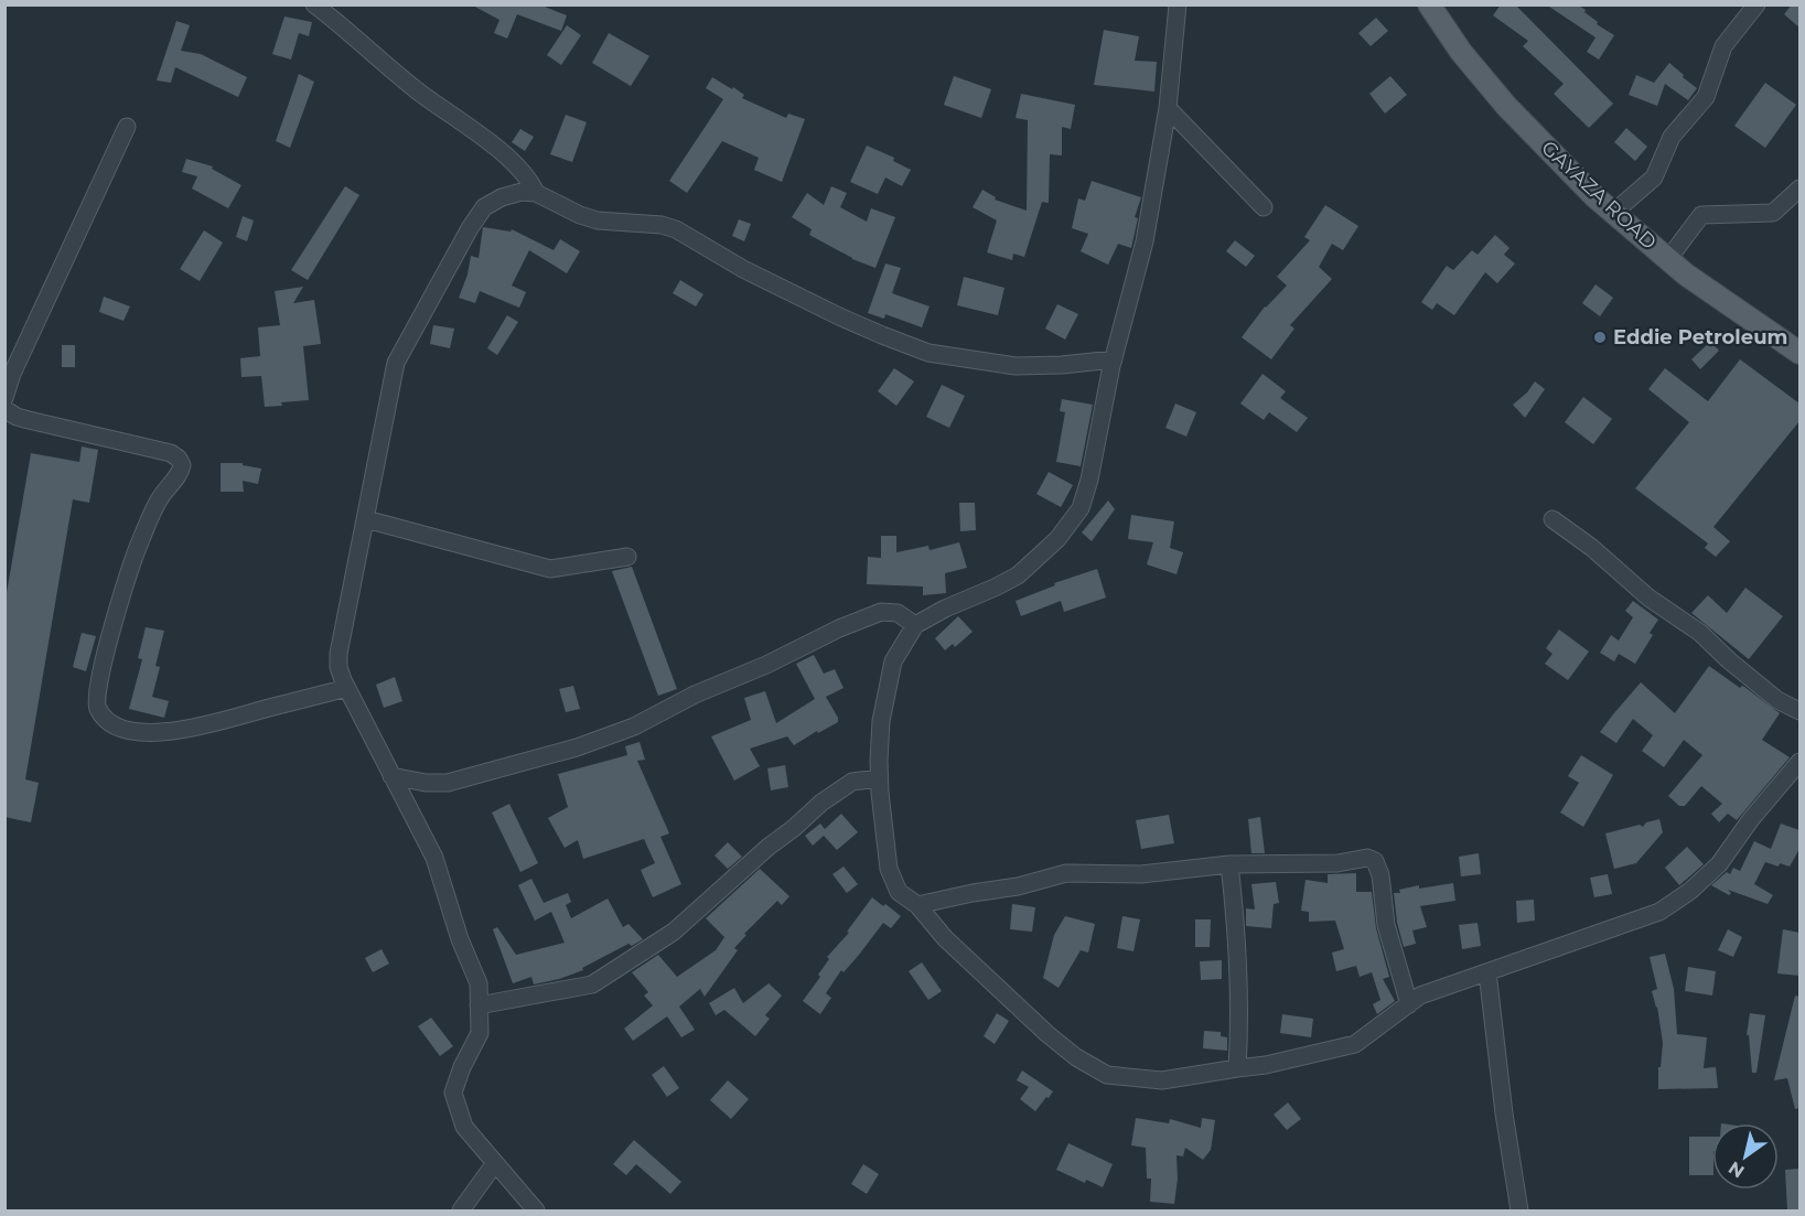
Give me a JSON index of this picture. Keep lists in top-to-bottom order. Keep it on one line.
{"streets":{"main road":["GAYAZA ROAD"]},"places":["Eddie Petroleum"],"north":"bottom left"}
